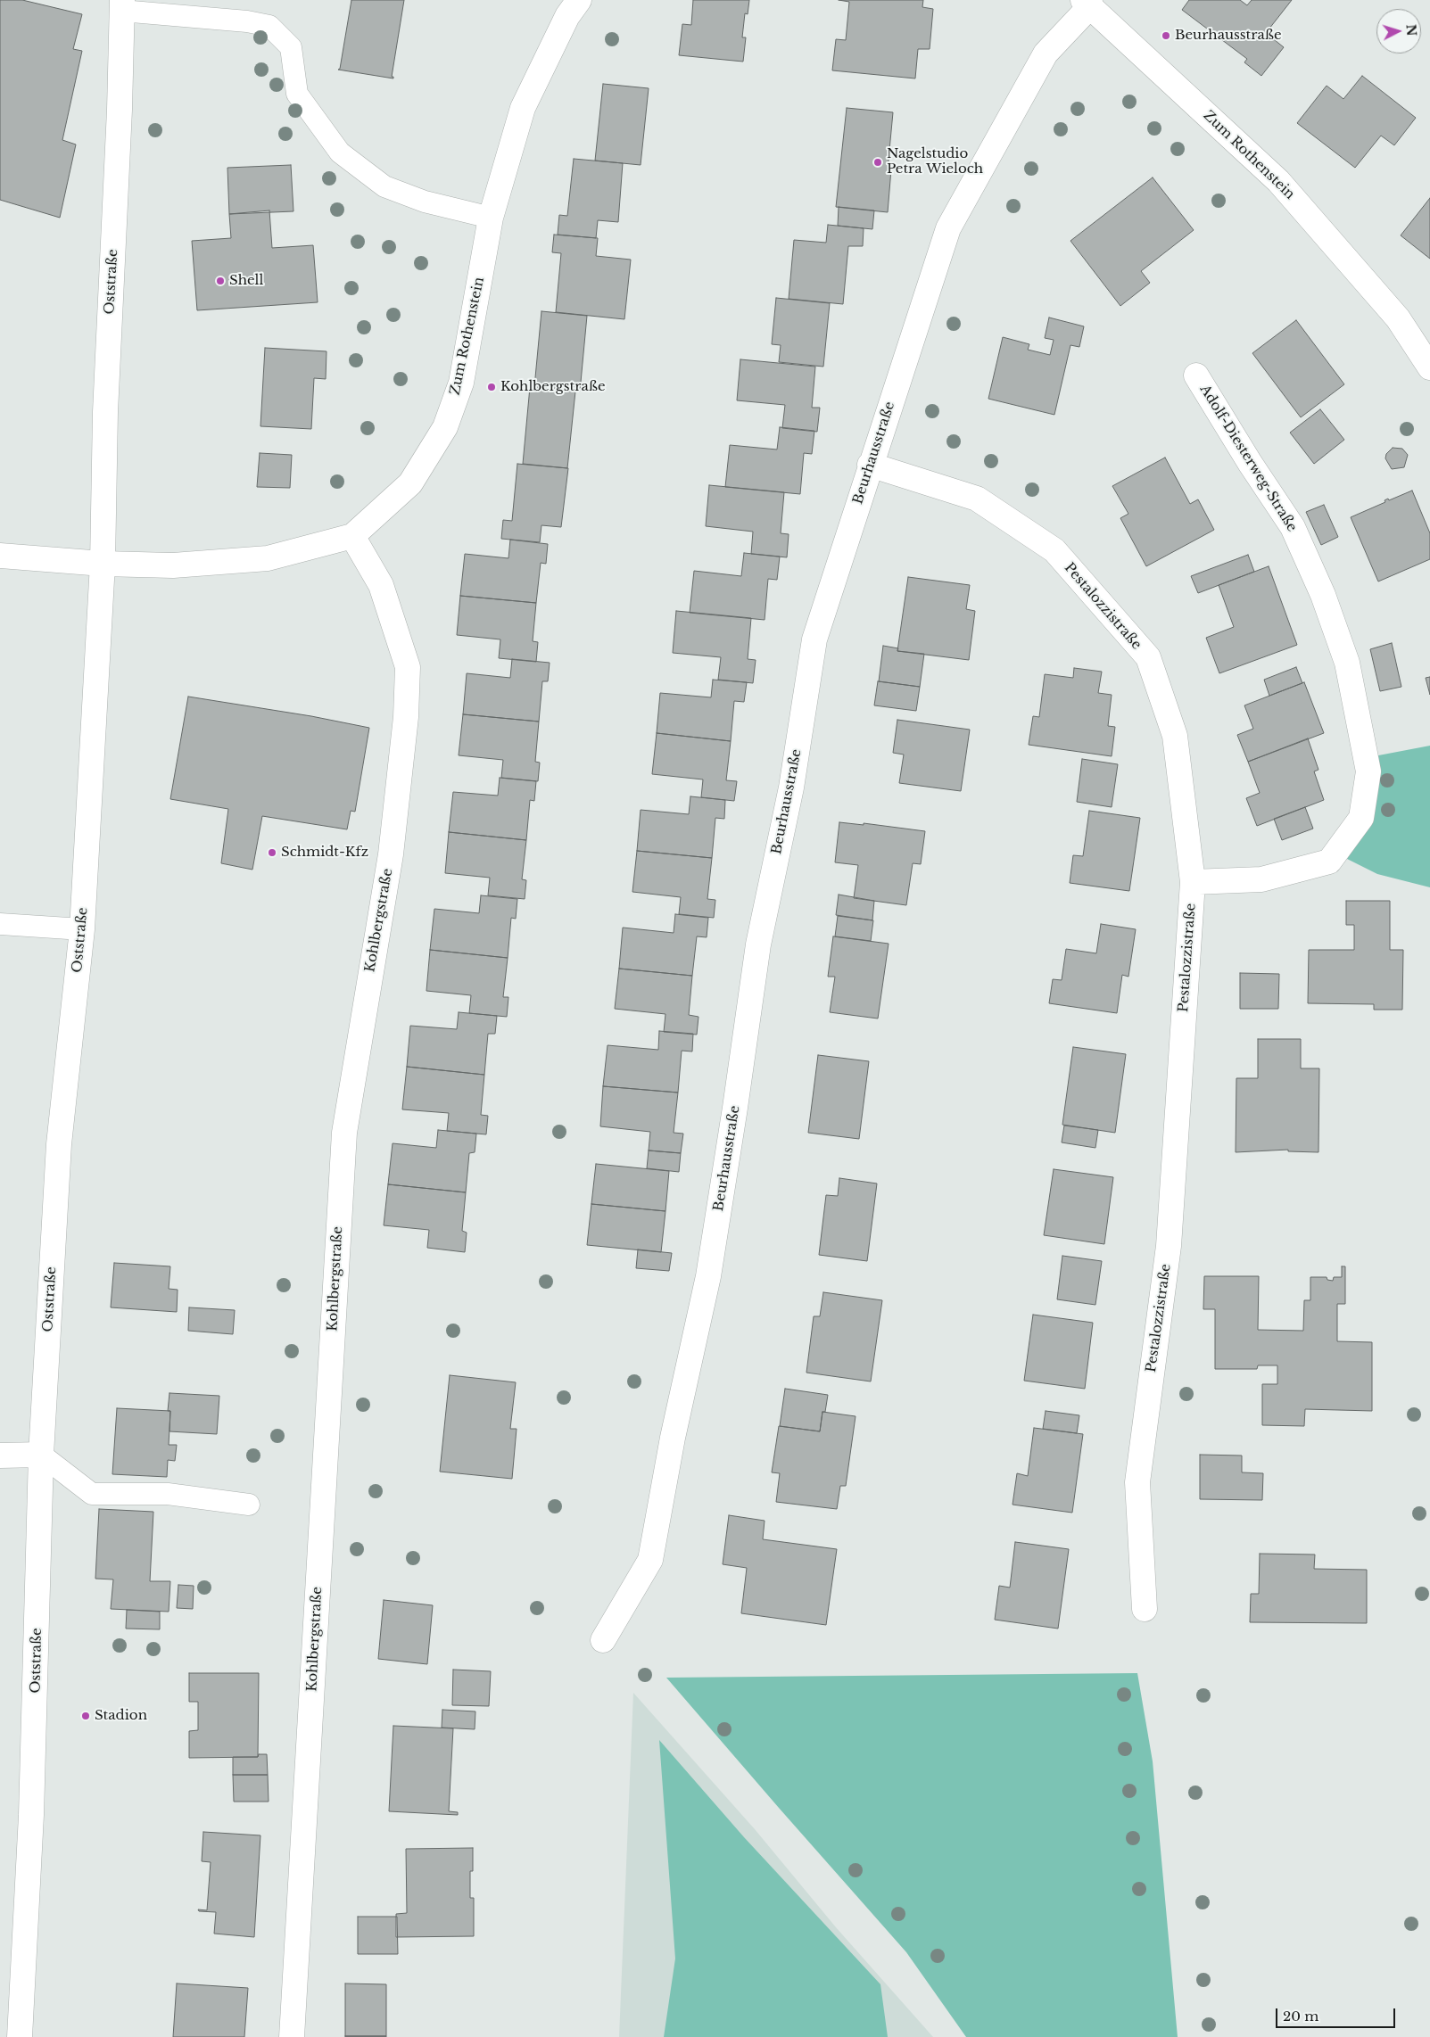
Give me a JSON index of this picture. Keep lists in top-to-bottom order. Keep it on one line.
{"streets":{"street":["Zum Rothenstein","Oststraße","Beurhausstraße","Adolf-Diesterweg-Straße","Pestalozzistraße","Kohlbergstraße"]},"crossings":[["Zum Rothenstein","Oststraße"],["Zum Rothenstein","Beurhausstraße"],["Zum Rothenstein","Kohlbergstraße"],["Beurhausstraße","Pestalozzistraße"],["Adolf-Diesterweg-Straße","Pestalozzistraße"]],"places":["Beurhausstraße","Nagelstudio Petra Wieloch","Shell","Kohlbergstraße","Schmidt-Kfz","Stadion"],"scale_bar":"20 m","north":"right"}
